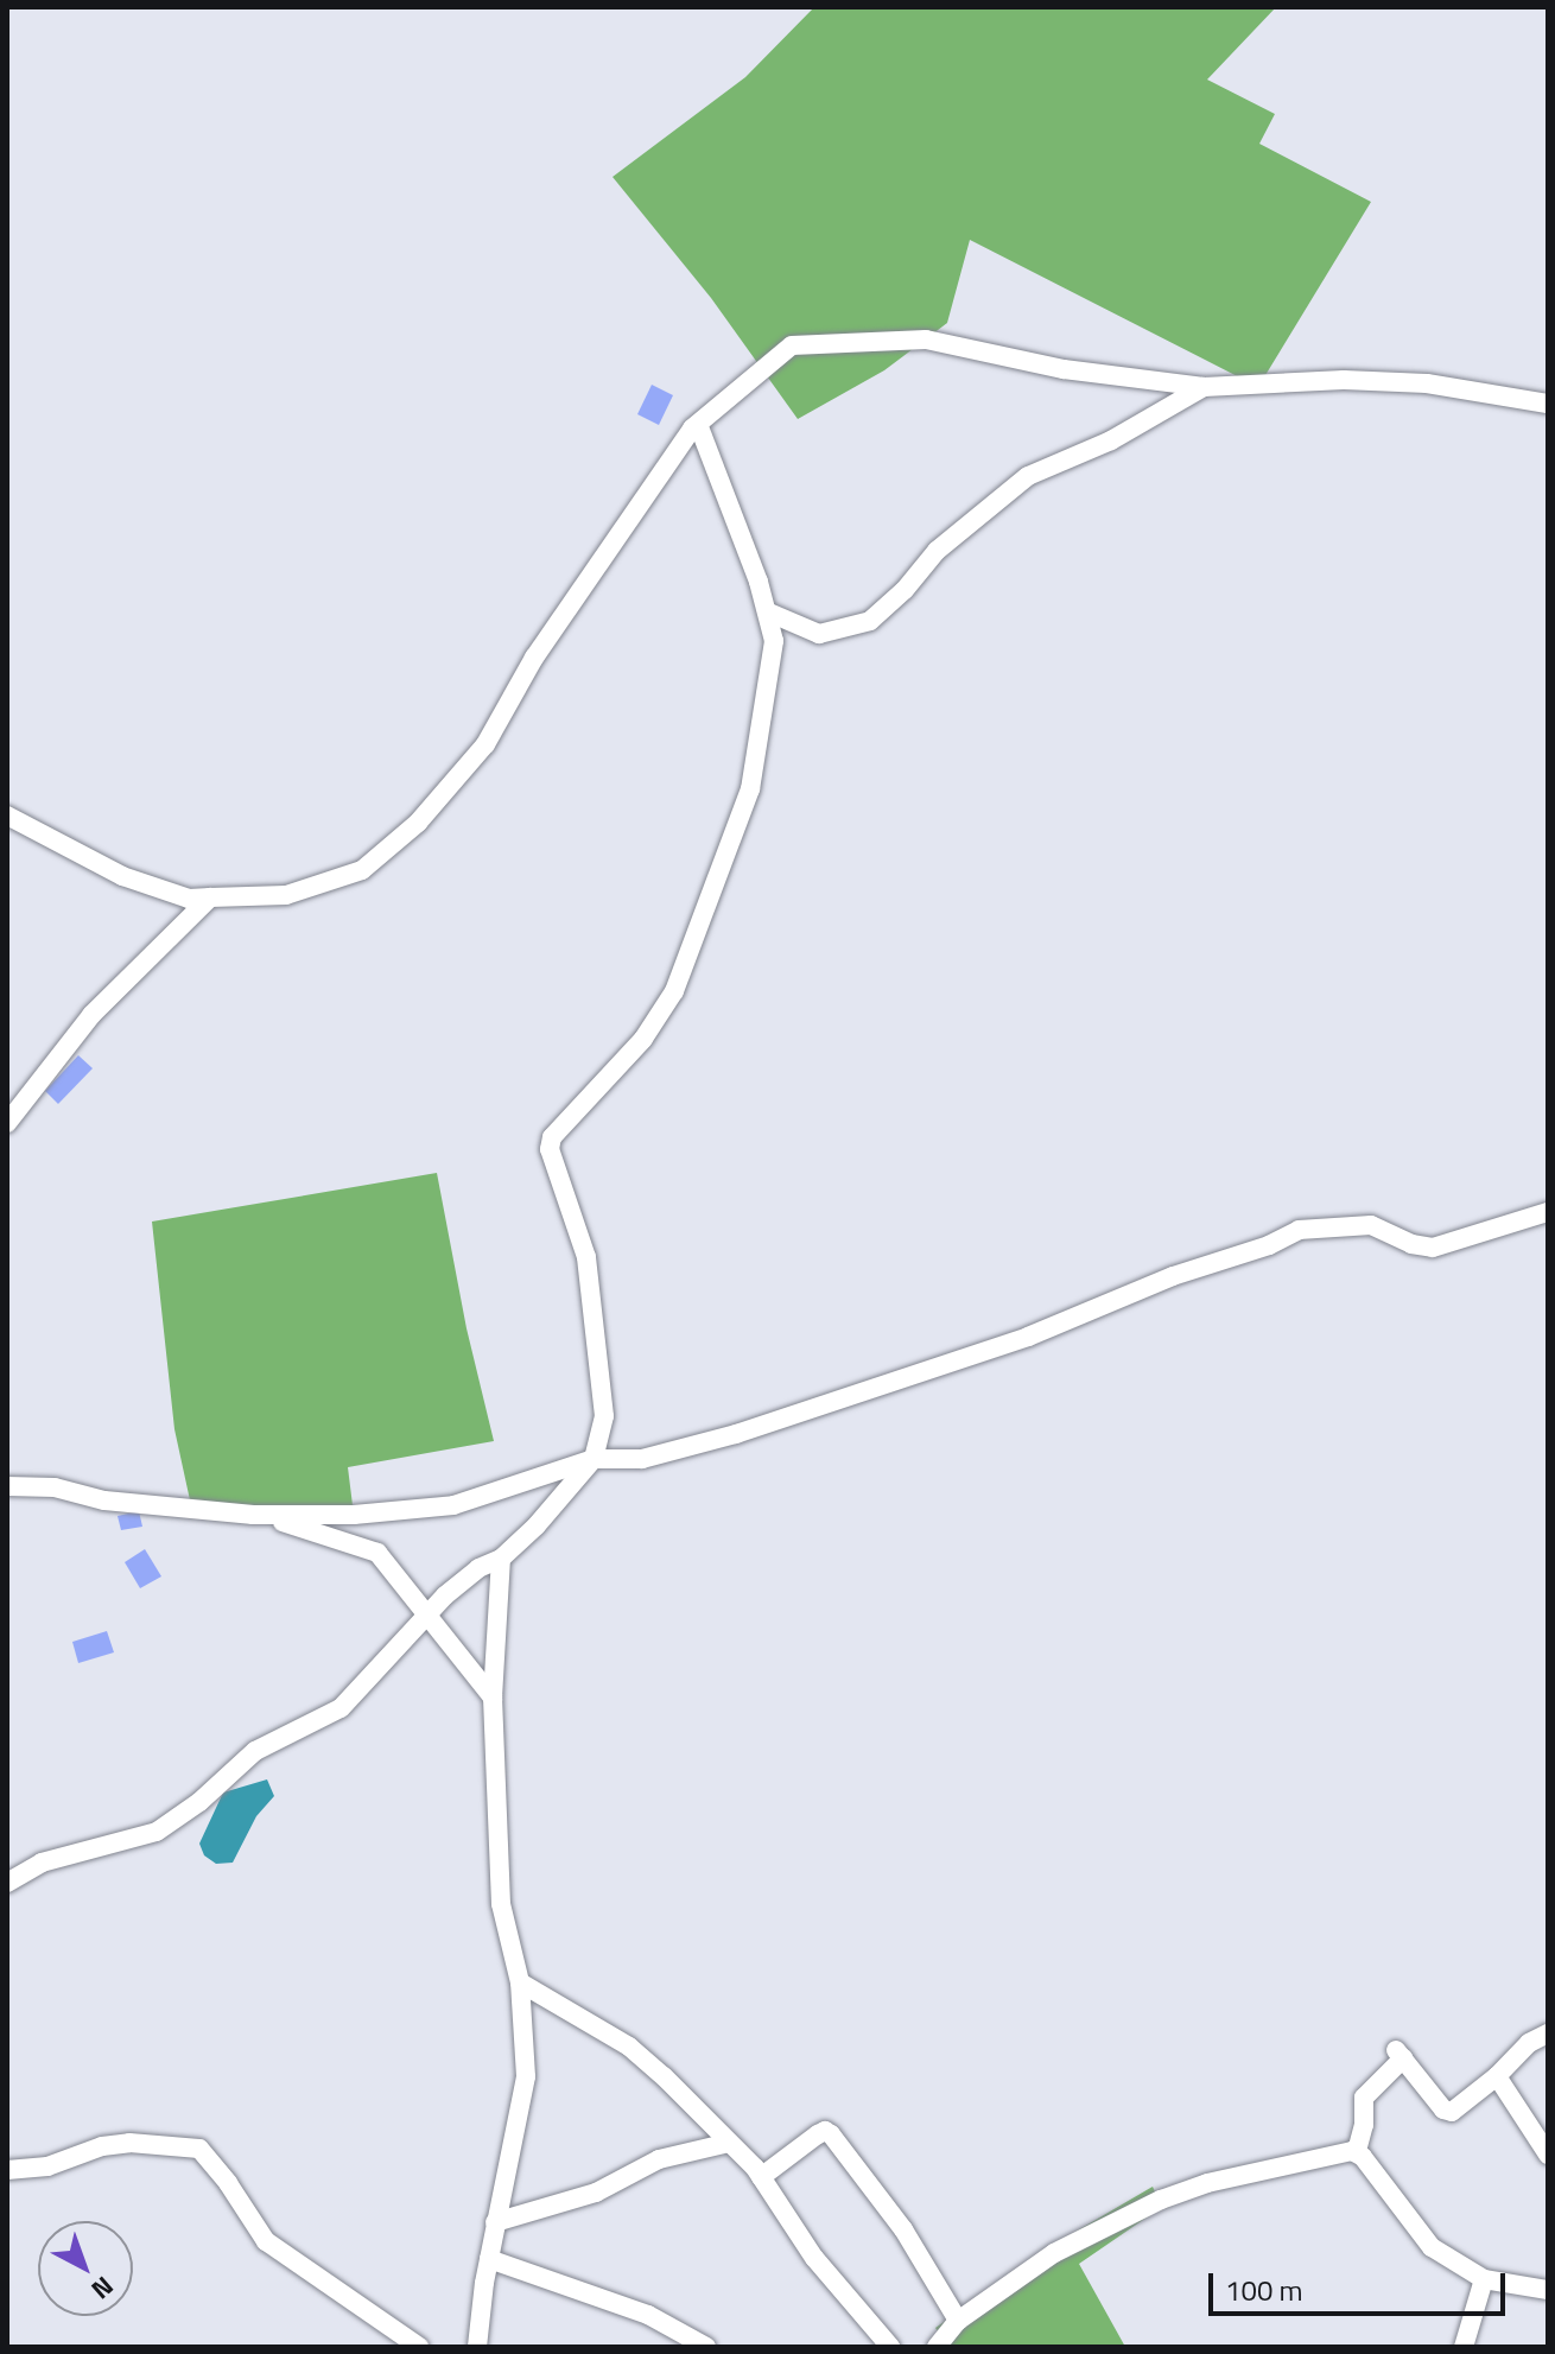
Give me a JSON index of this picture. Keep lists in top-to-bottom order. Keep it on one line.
{"scale_bar":"100 m","north":"bottom right"}
